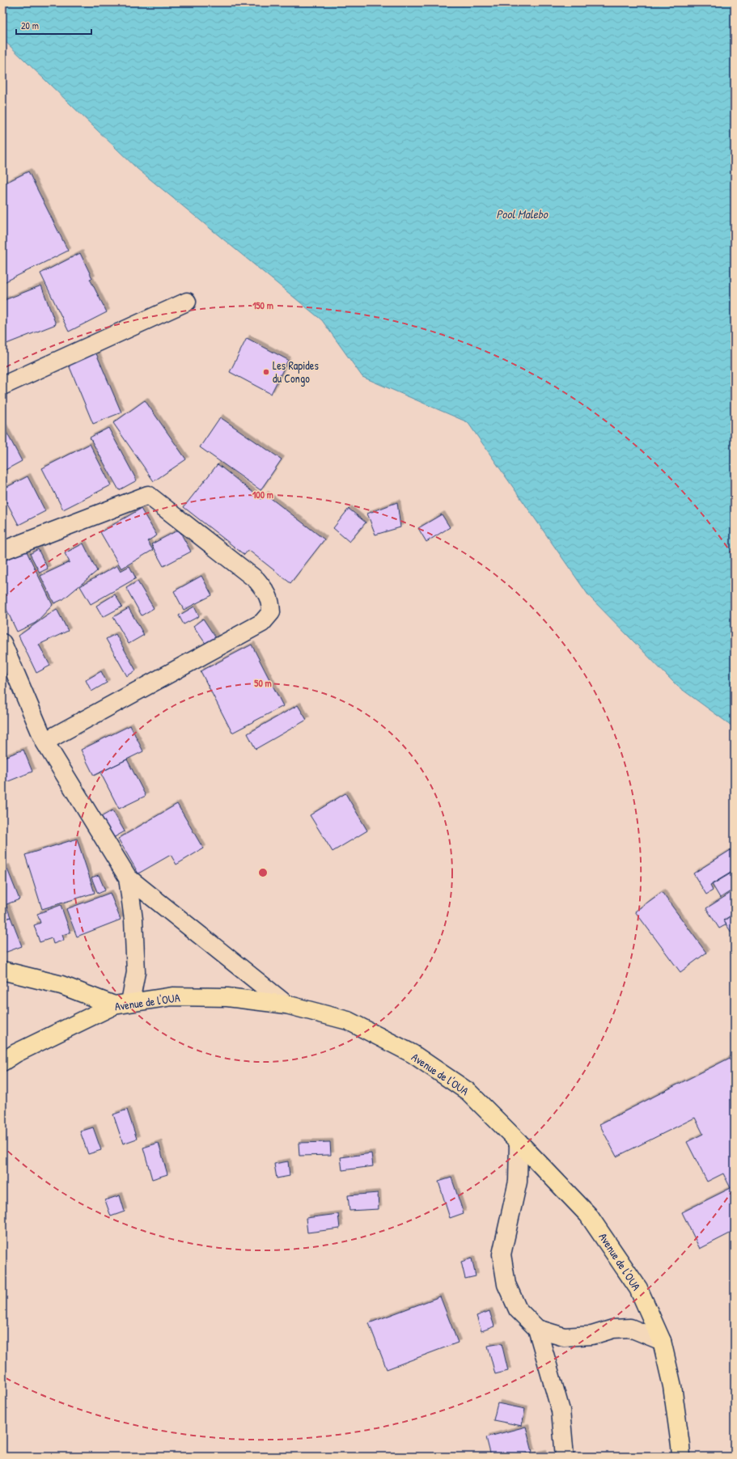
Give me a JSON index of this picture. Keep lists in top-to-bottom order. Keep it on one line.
{"streets":{"main road":["Avenue de l'OUA"]},"water":["Pool Malebo"],"places":["Les Rapides du Congo"],"scale_bar":"20 m","rings":["150 m","100 m","50 m"]}
